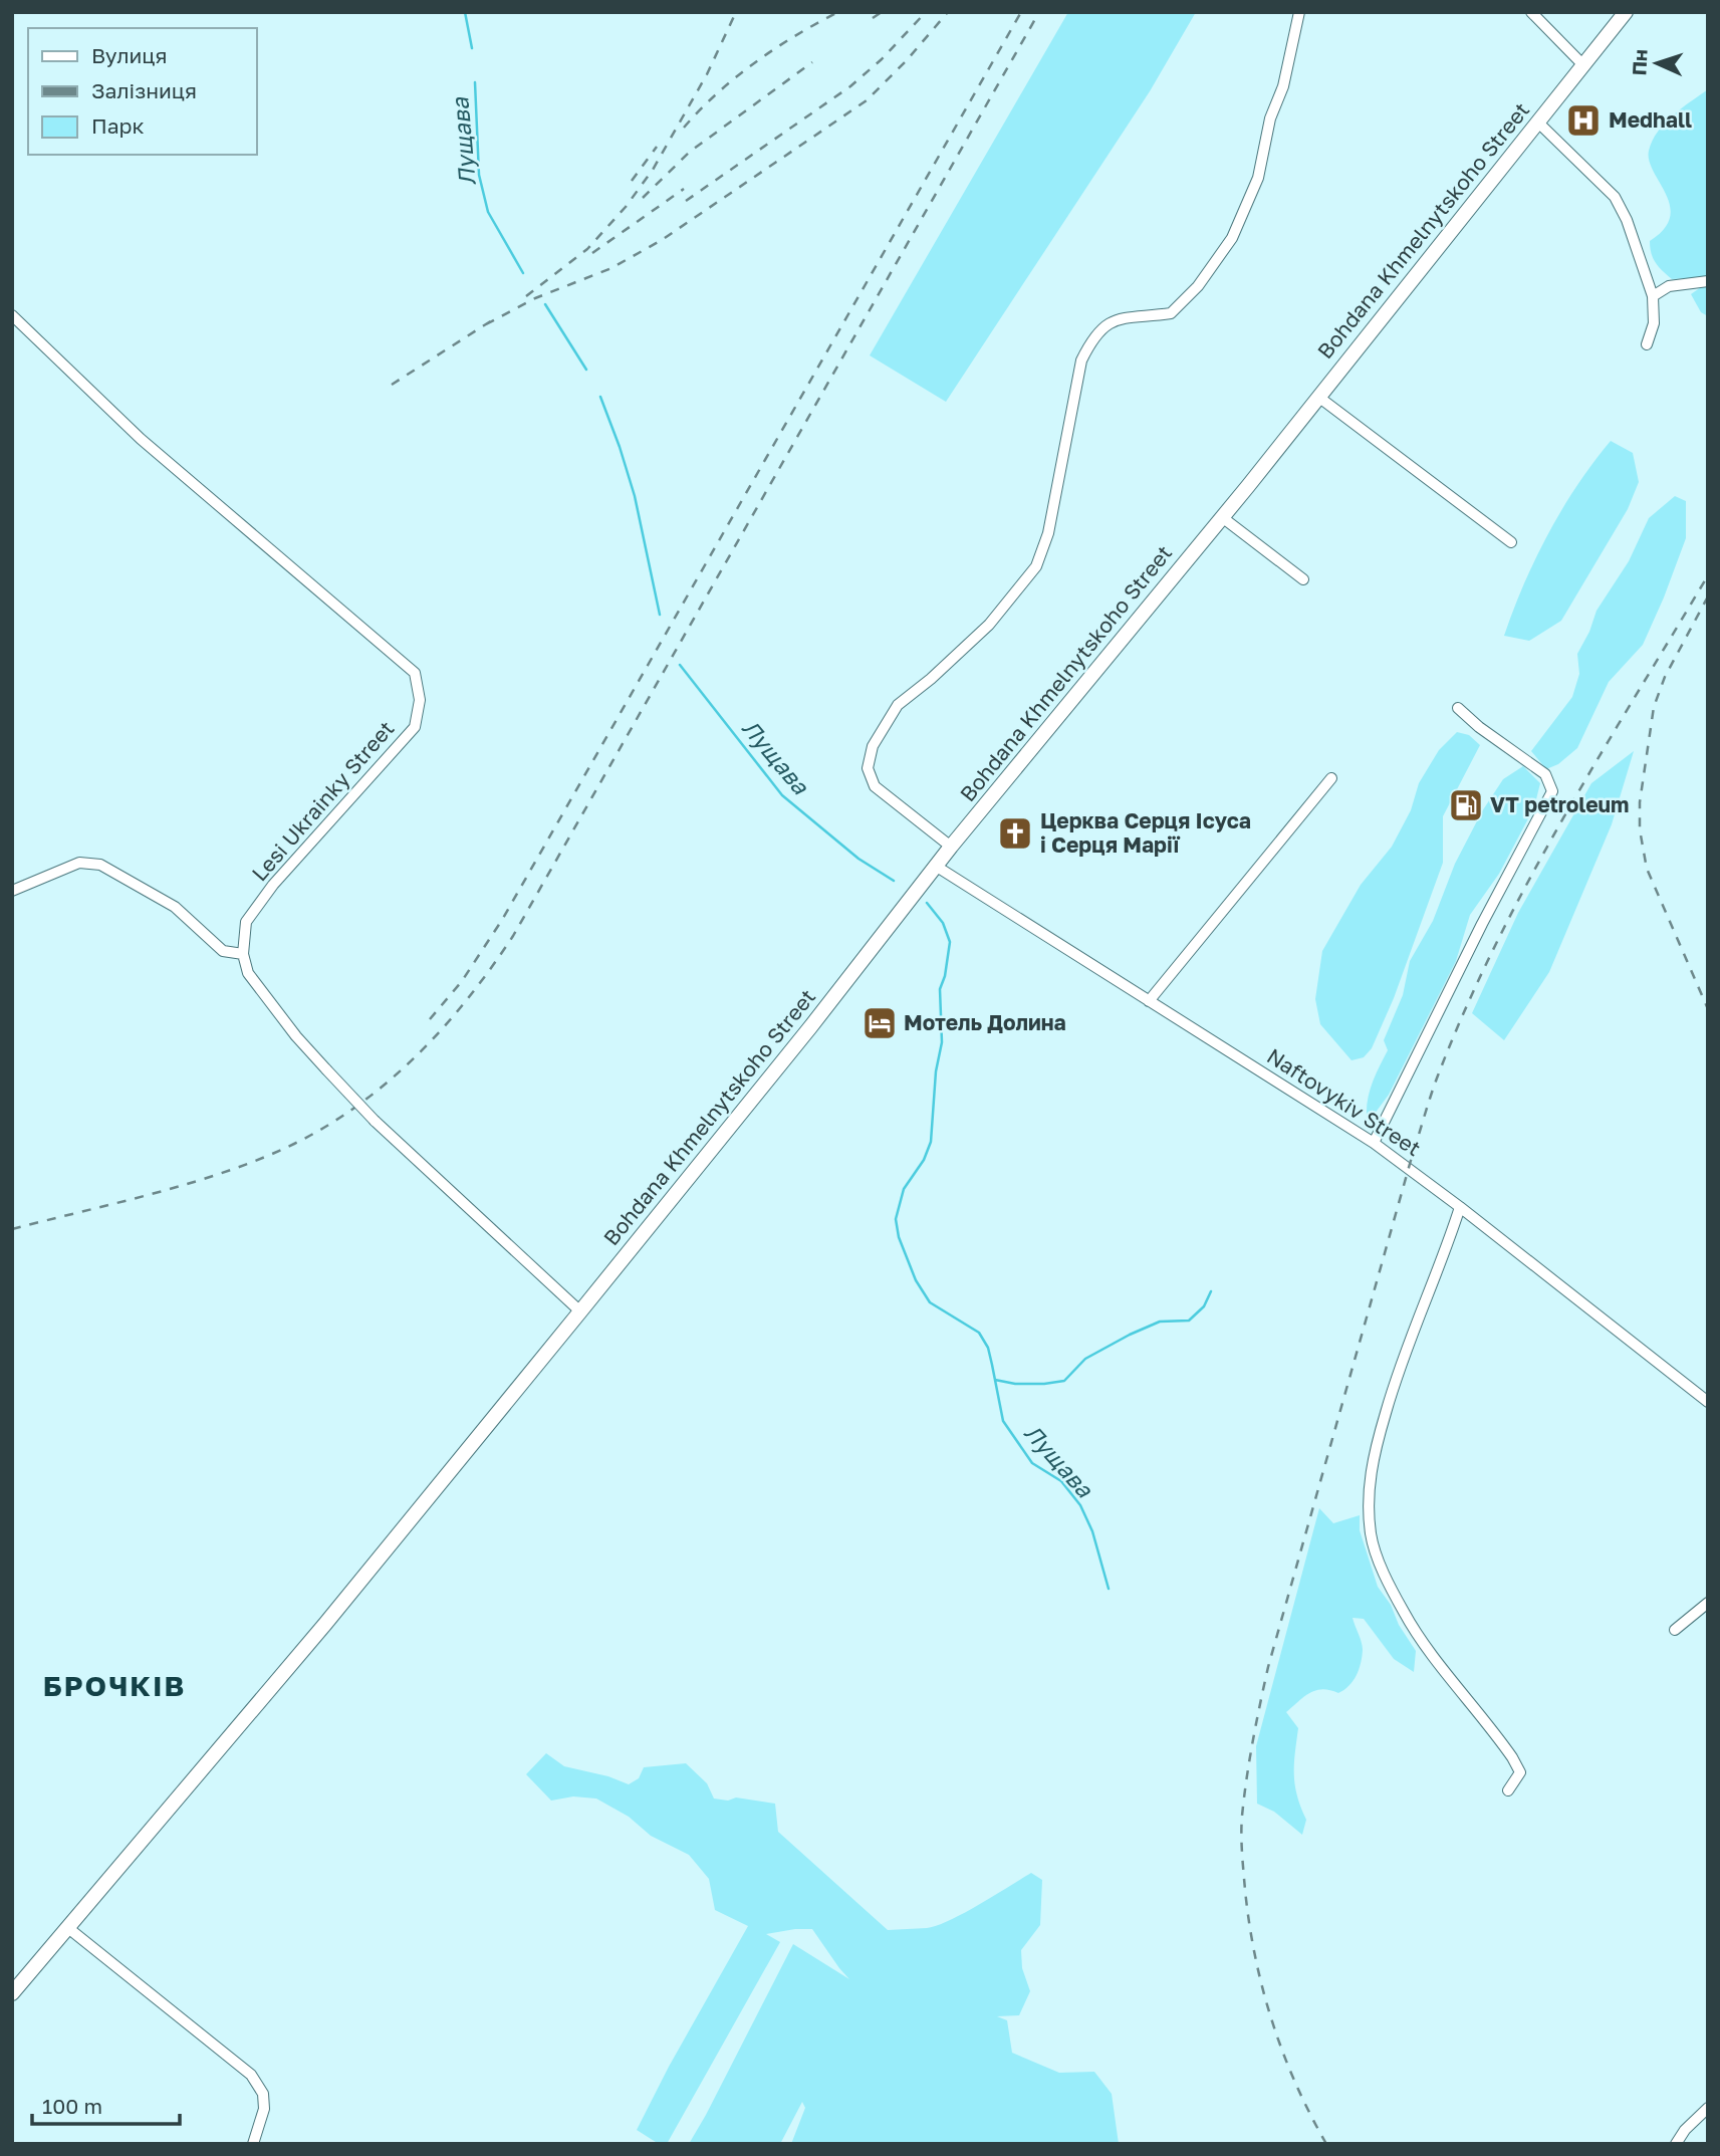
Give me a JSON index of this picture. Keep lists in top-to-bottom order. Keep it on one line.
{"streets":{"main road":["Bohdana Khmelnytskoho Street"],"street":["Lesi Ukrainky Street","Naftovykiv Street"]},"crossings":[["Bohdana Khmelnytskoho Street","Naftovykiv Street"]],"districts":["БРОЧКІВ"],"water":["Лущава"],"places":{"hospital":["Medhall"],"fuel station":["VT petroleum"],"church":["Церква Серця Ісуса і Серця Марії"],"hotel":["Мотель Долина"]},"legend":["Вулиця","Залізниця","Парк"],"scale_bar":"100 m","north":"left"}
